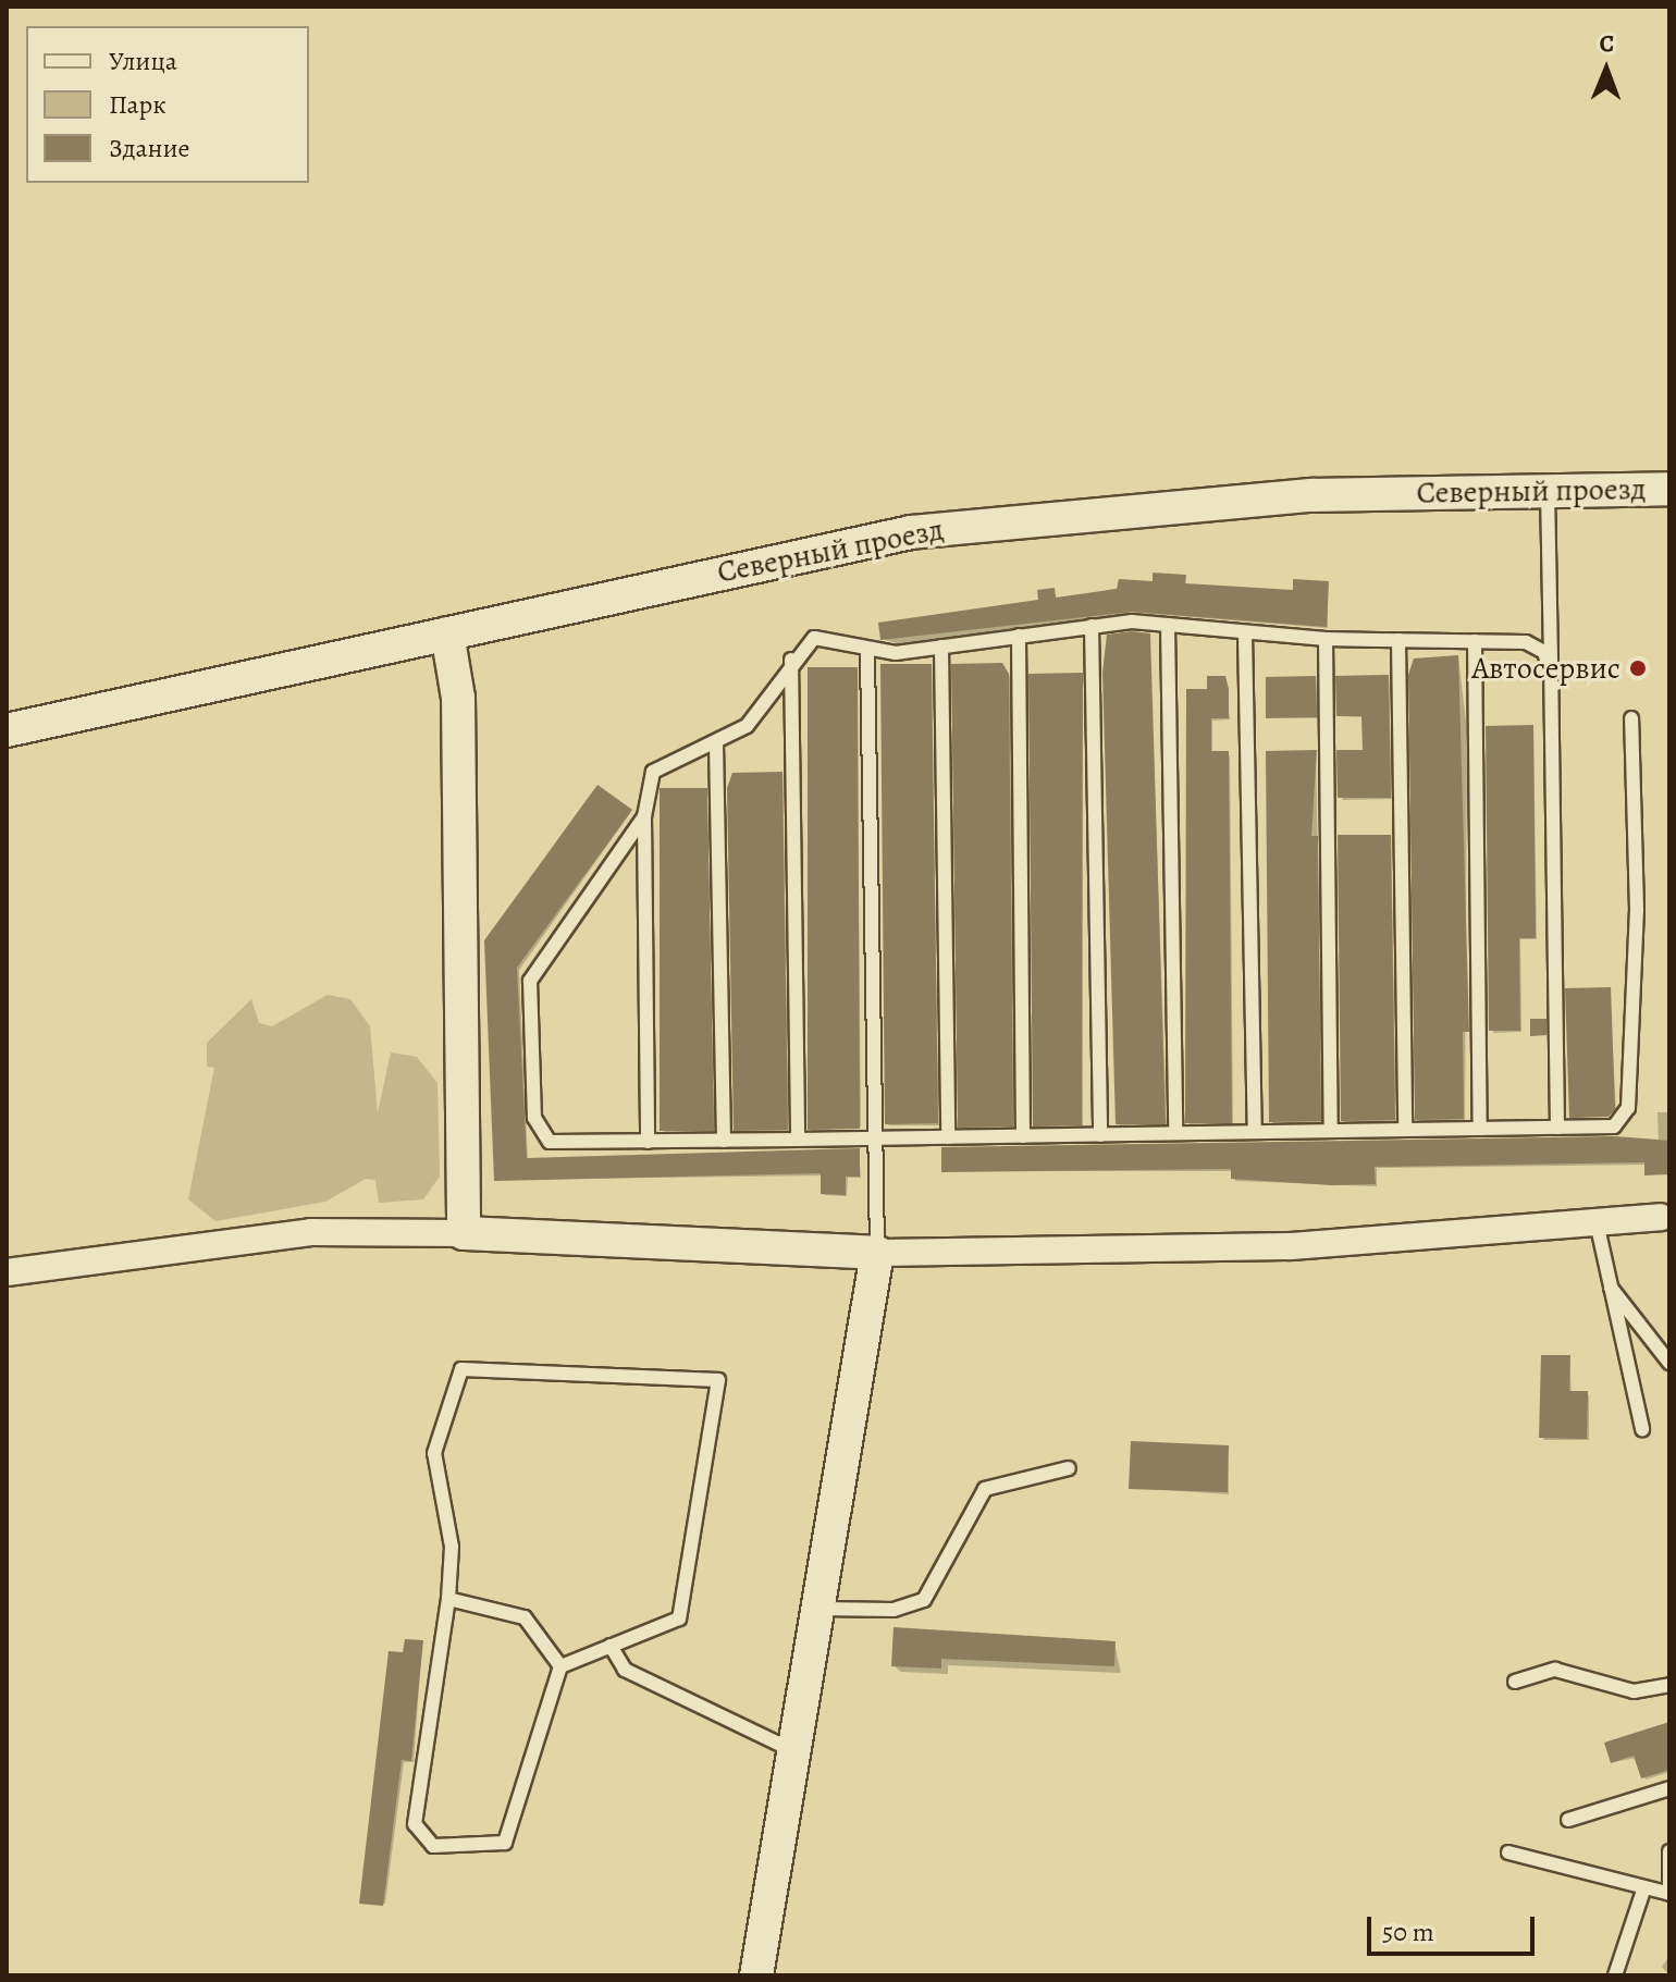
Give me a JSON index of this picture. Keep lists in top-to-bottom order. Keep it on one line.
{"streets":{"street":["Северный проезд"]},"places":["Автосервис"],"legend":["Улица","Парк","Здание"],"scale_bar":"50 m","north":"top"}
